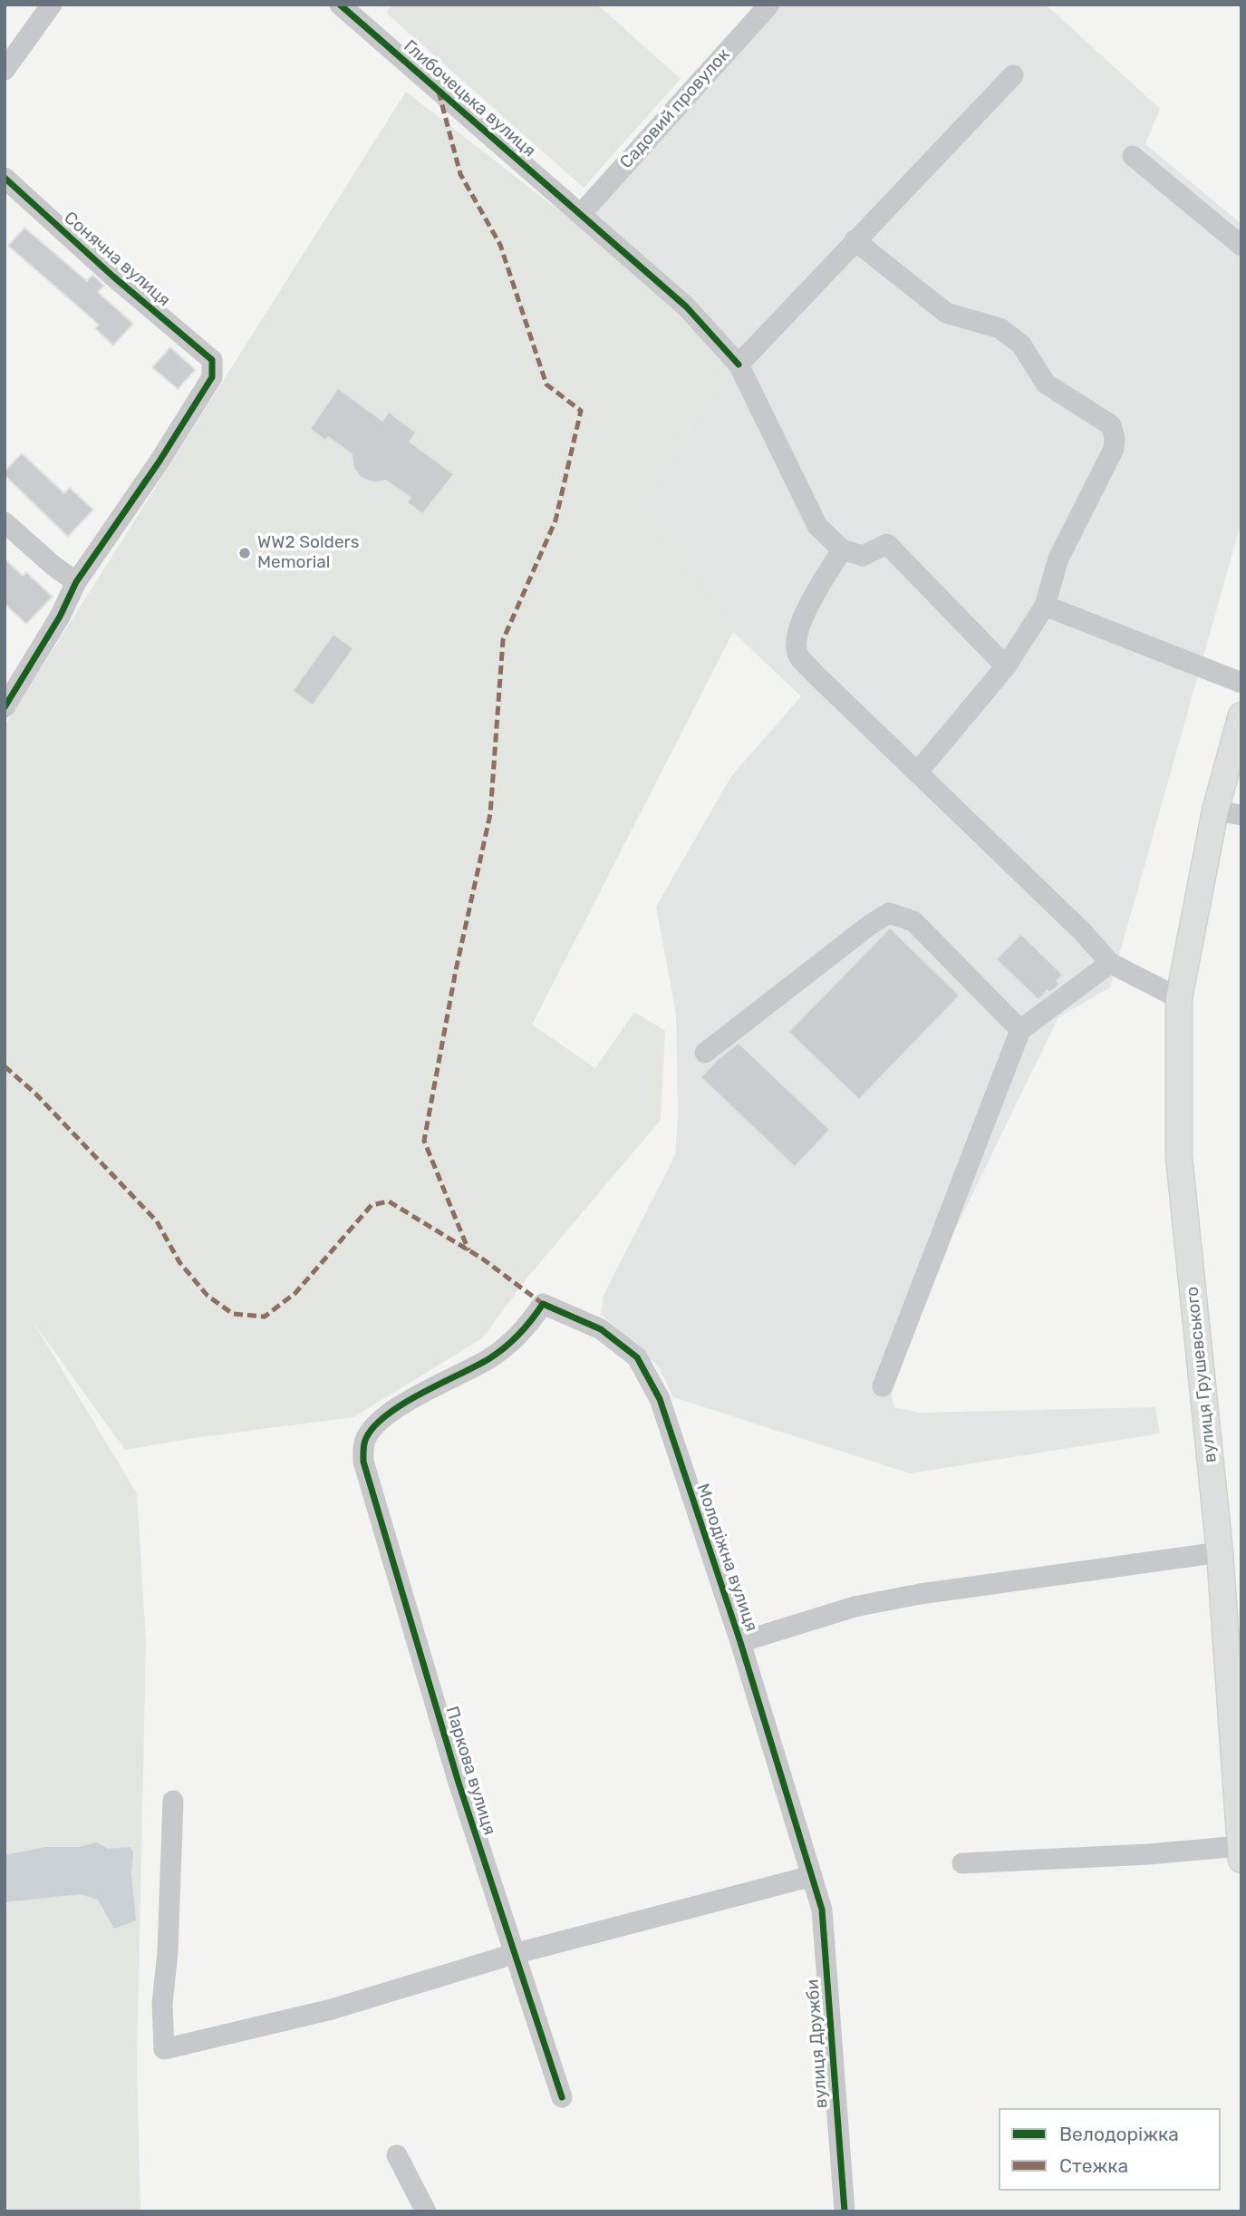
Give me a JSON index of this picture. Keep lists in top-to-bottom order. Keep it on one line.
{"streets":{"main road":["вулиця Грушевського"],"street":["Глибочецька вулиця","Садовий провулок","Сонячна вулиця","Молодіжна вулиця","Паркова вулиця","вулиця Дружби"]},"crossings":[["Глибочецька вулиця","Садовий провулок"],["Молодіжна вулиця","Паркова вулиця"],["Молодіжна вулиця","вулиця Дружби"]],"places":["WW2 Solders Memorial"],"legend":["Велодоріжка","Стежка"]}
